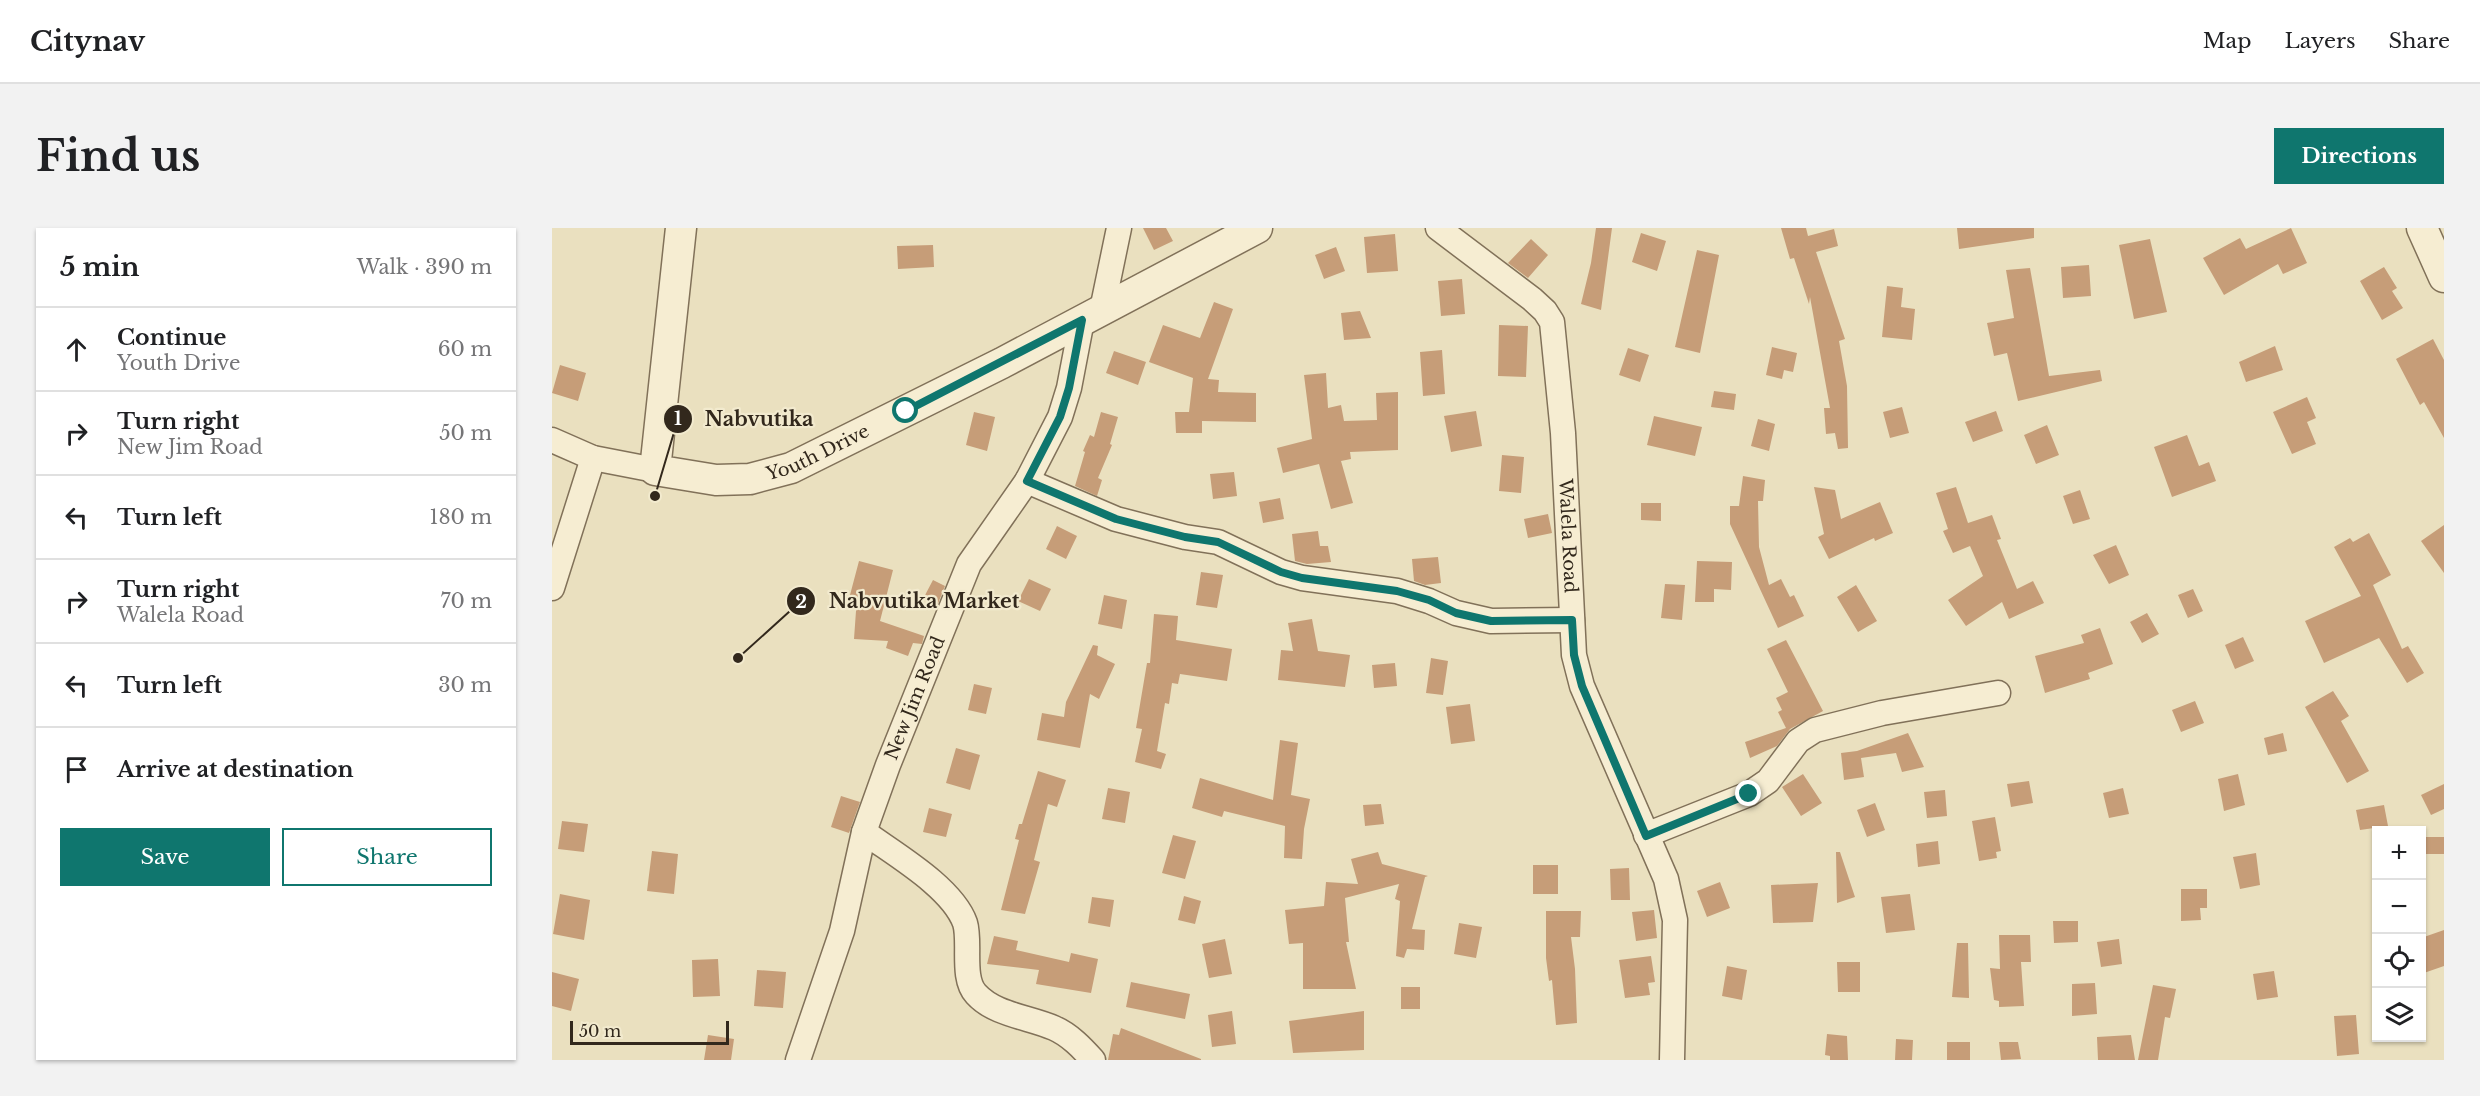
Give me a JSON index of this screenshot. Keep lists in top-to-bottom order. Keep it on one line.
{"streets":{"street":["Youth Drive","Walela Road","New Jim Road"]},"crossings":[["Youth Drive","New Jim Road"]],"places":["Nabvutika","Nabvutika Market"],"scale_bar":"50 m","page":{"header":"Citynav","nav":["Map","Layers","Share"],"buttons":["Directions",["Save","Share"]],"title":"Find us","heading":["5 min","Walk · 390 m"],"list":[["Continue","Youth Drive","60 m"],["Turn right","New Jim Road","50 m"],["Turn left","180 m"],["Turn right","Walela Road","70 m"],["Turn left","30 m"],"Arrive at destination"],"map_buttons":["+","−"],"scale":"50 m"}}
